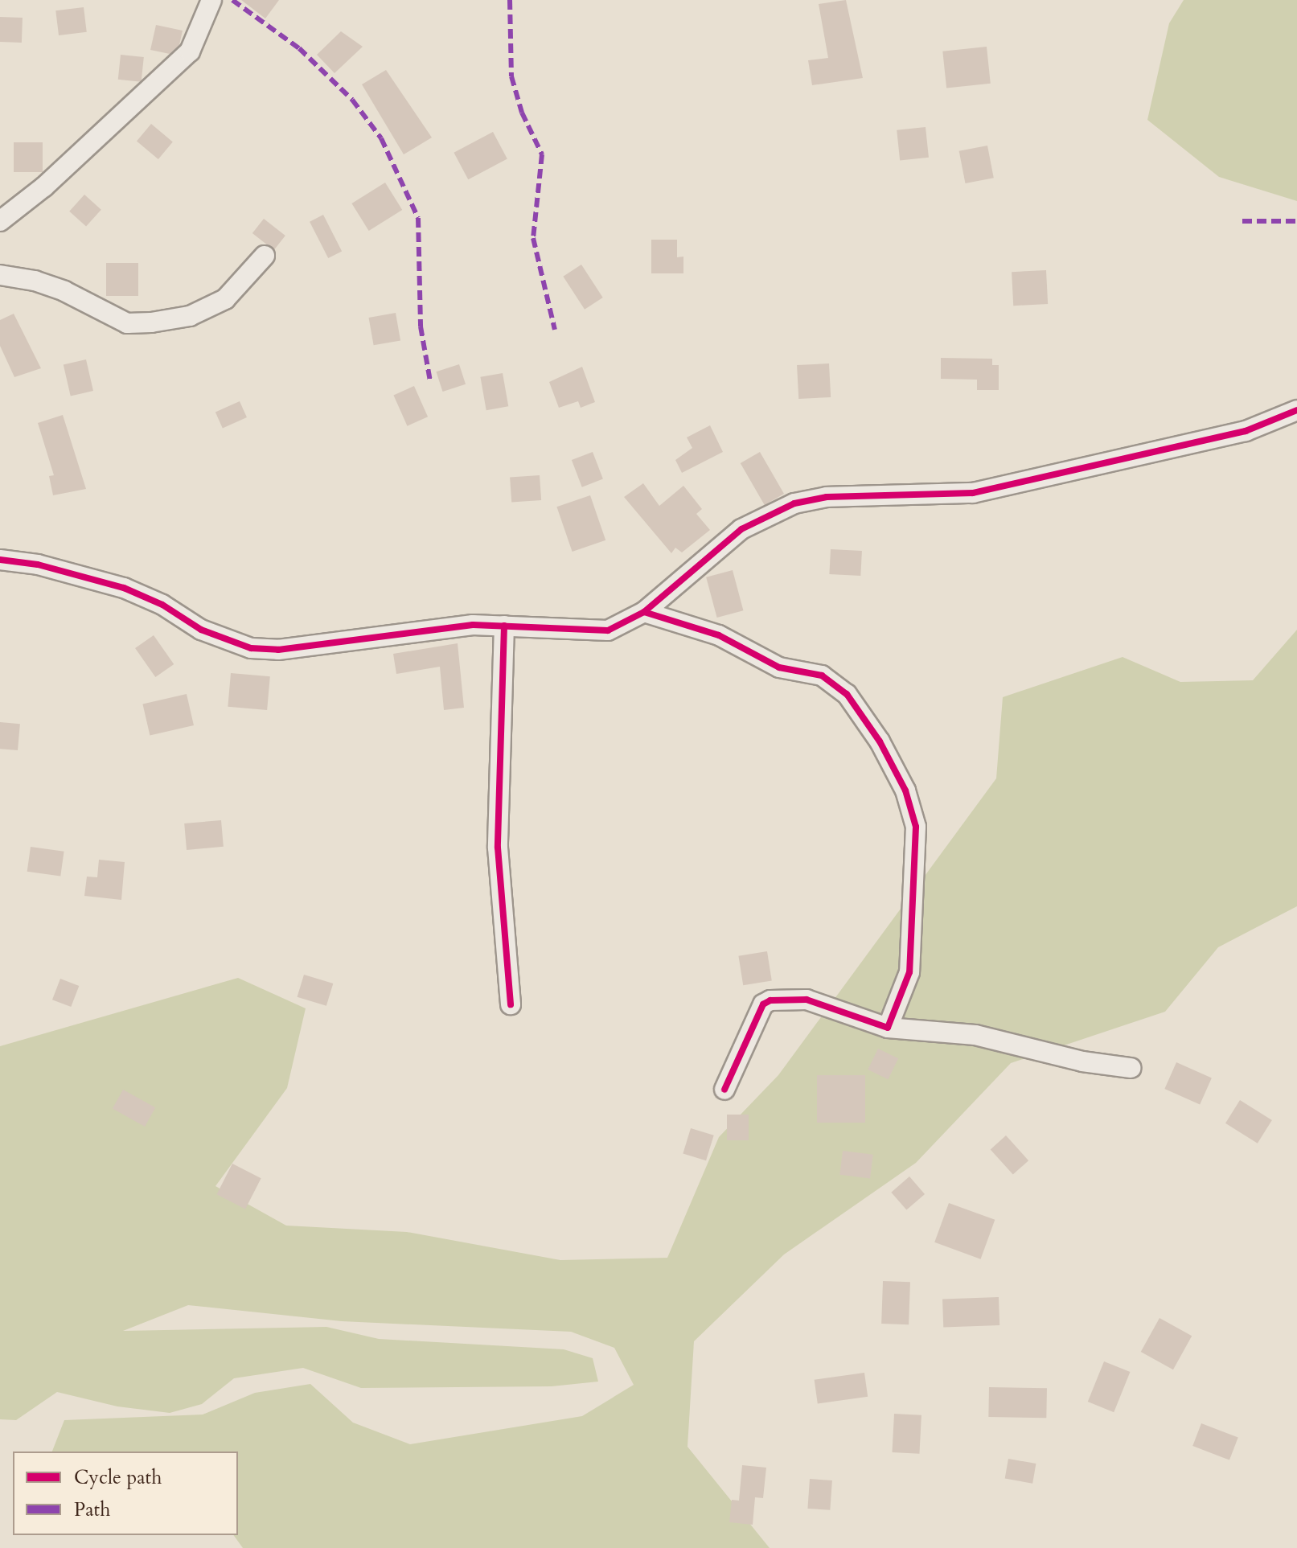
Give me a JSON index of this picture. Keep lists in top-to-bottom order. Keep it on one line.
{"legend":["Cycle path","Path"]}
